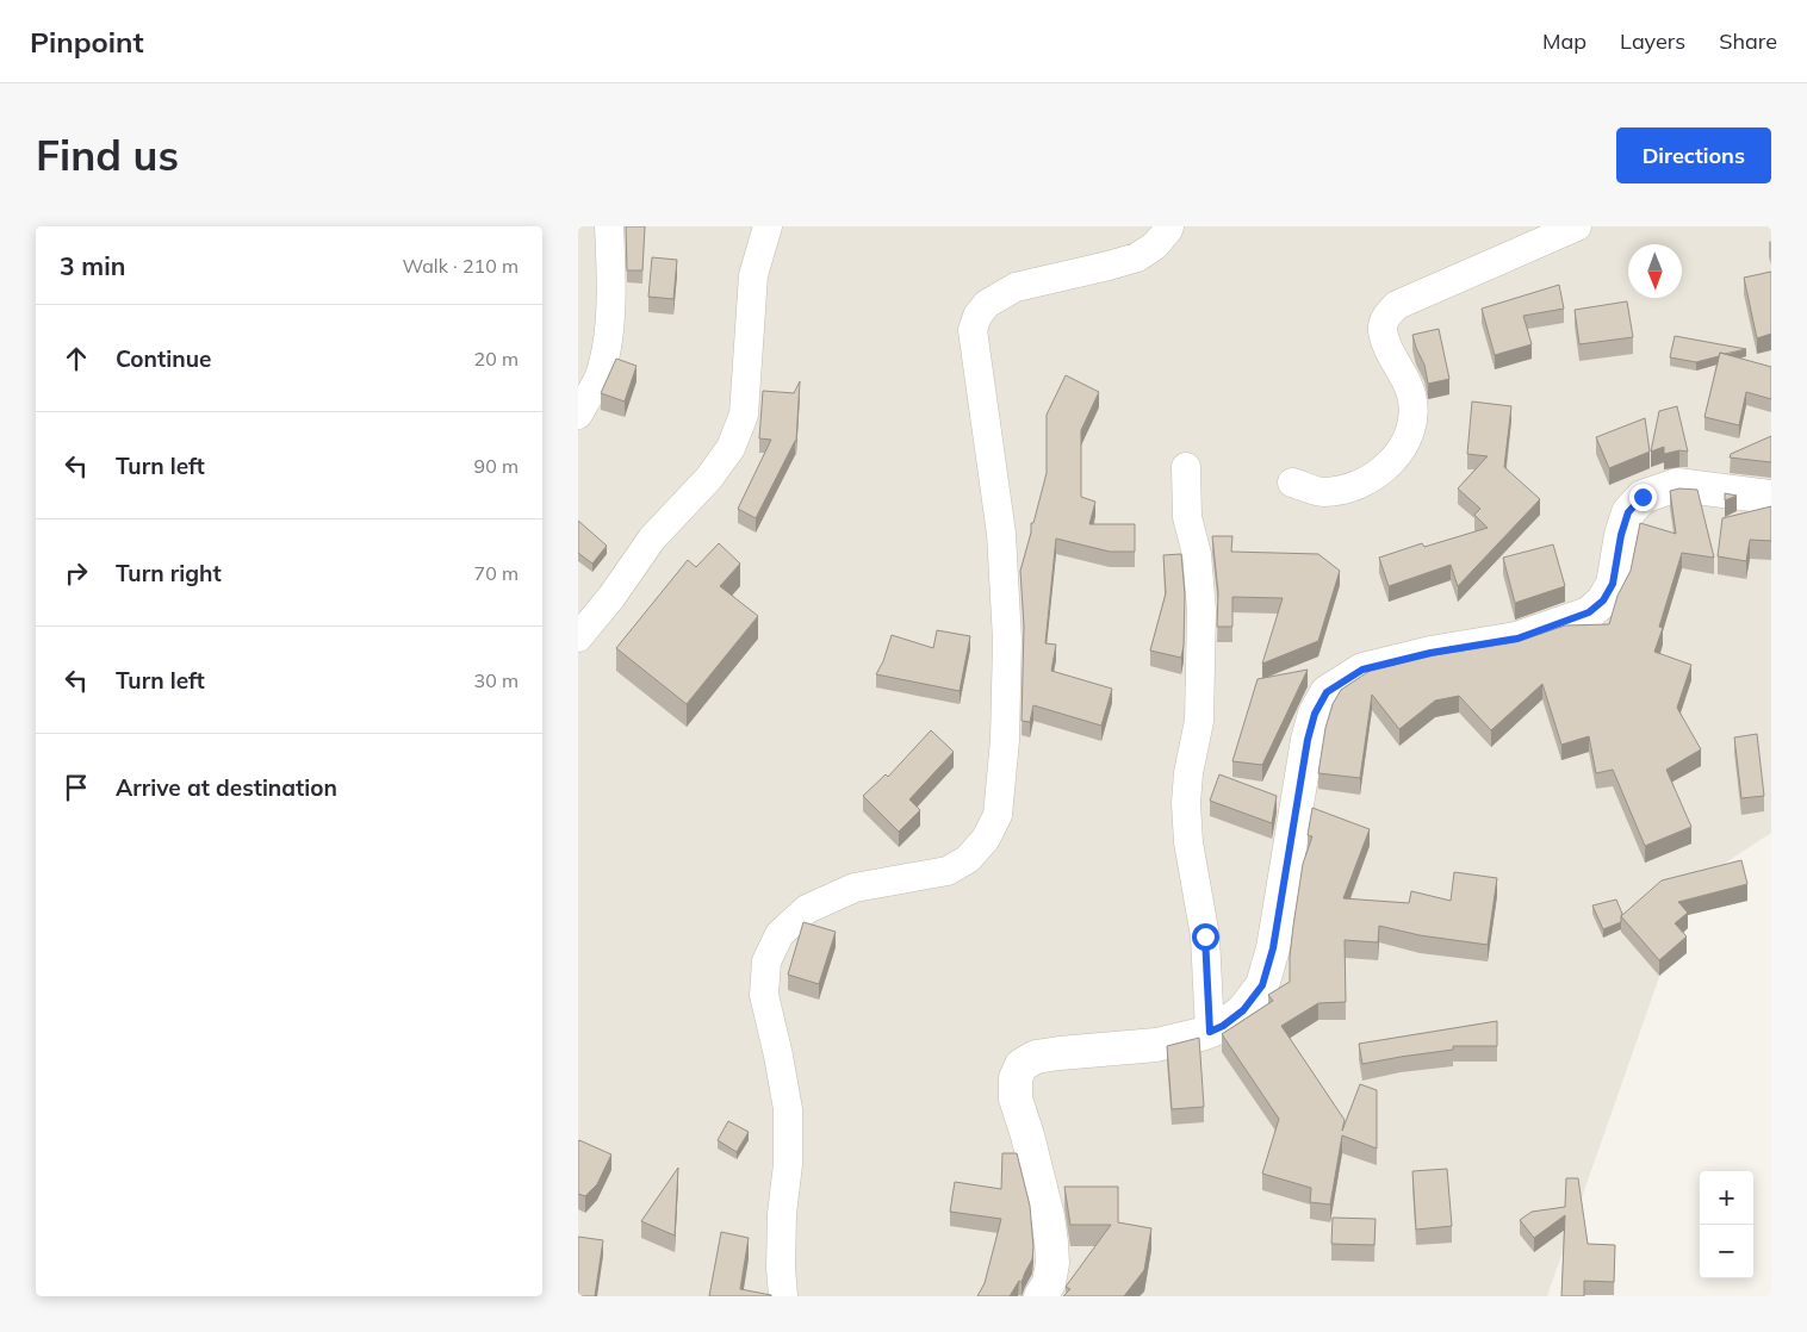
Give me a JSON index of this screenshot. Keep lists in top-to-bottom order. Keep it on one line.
{"north":"bottom","page":{"header":"Pinpoint","nav":["Map","Layers","Share"],"buttons":"Directions","title":"Find us","heading":["3 min","Walk · 210 m"],"list":[["Continue","20 m"],["Turn left","90 m"],["Turn right","70 m"],["Turn left","30 m"],"Arrive at destination"],"map_buttons":["+","−"]}}
